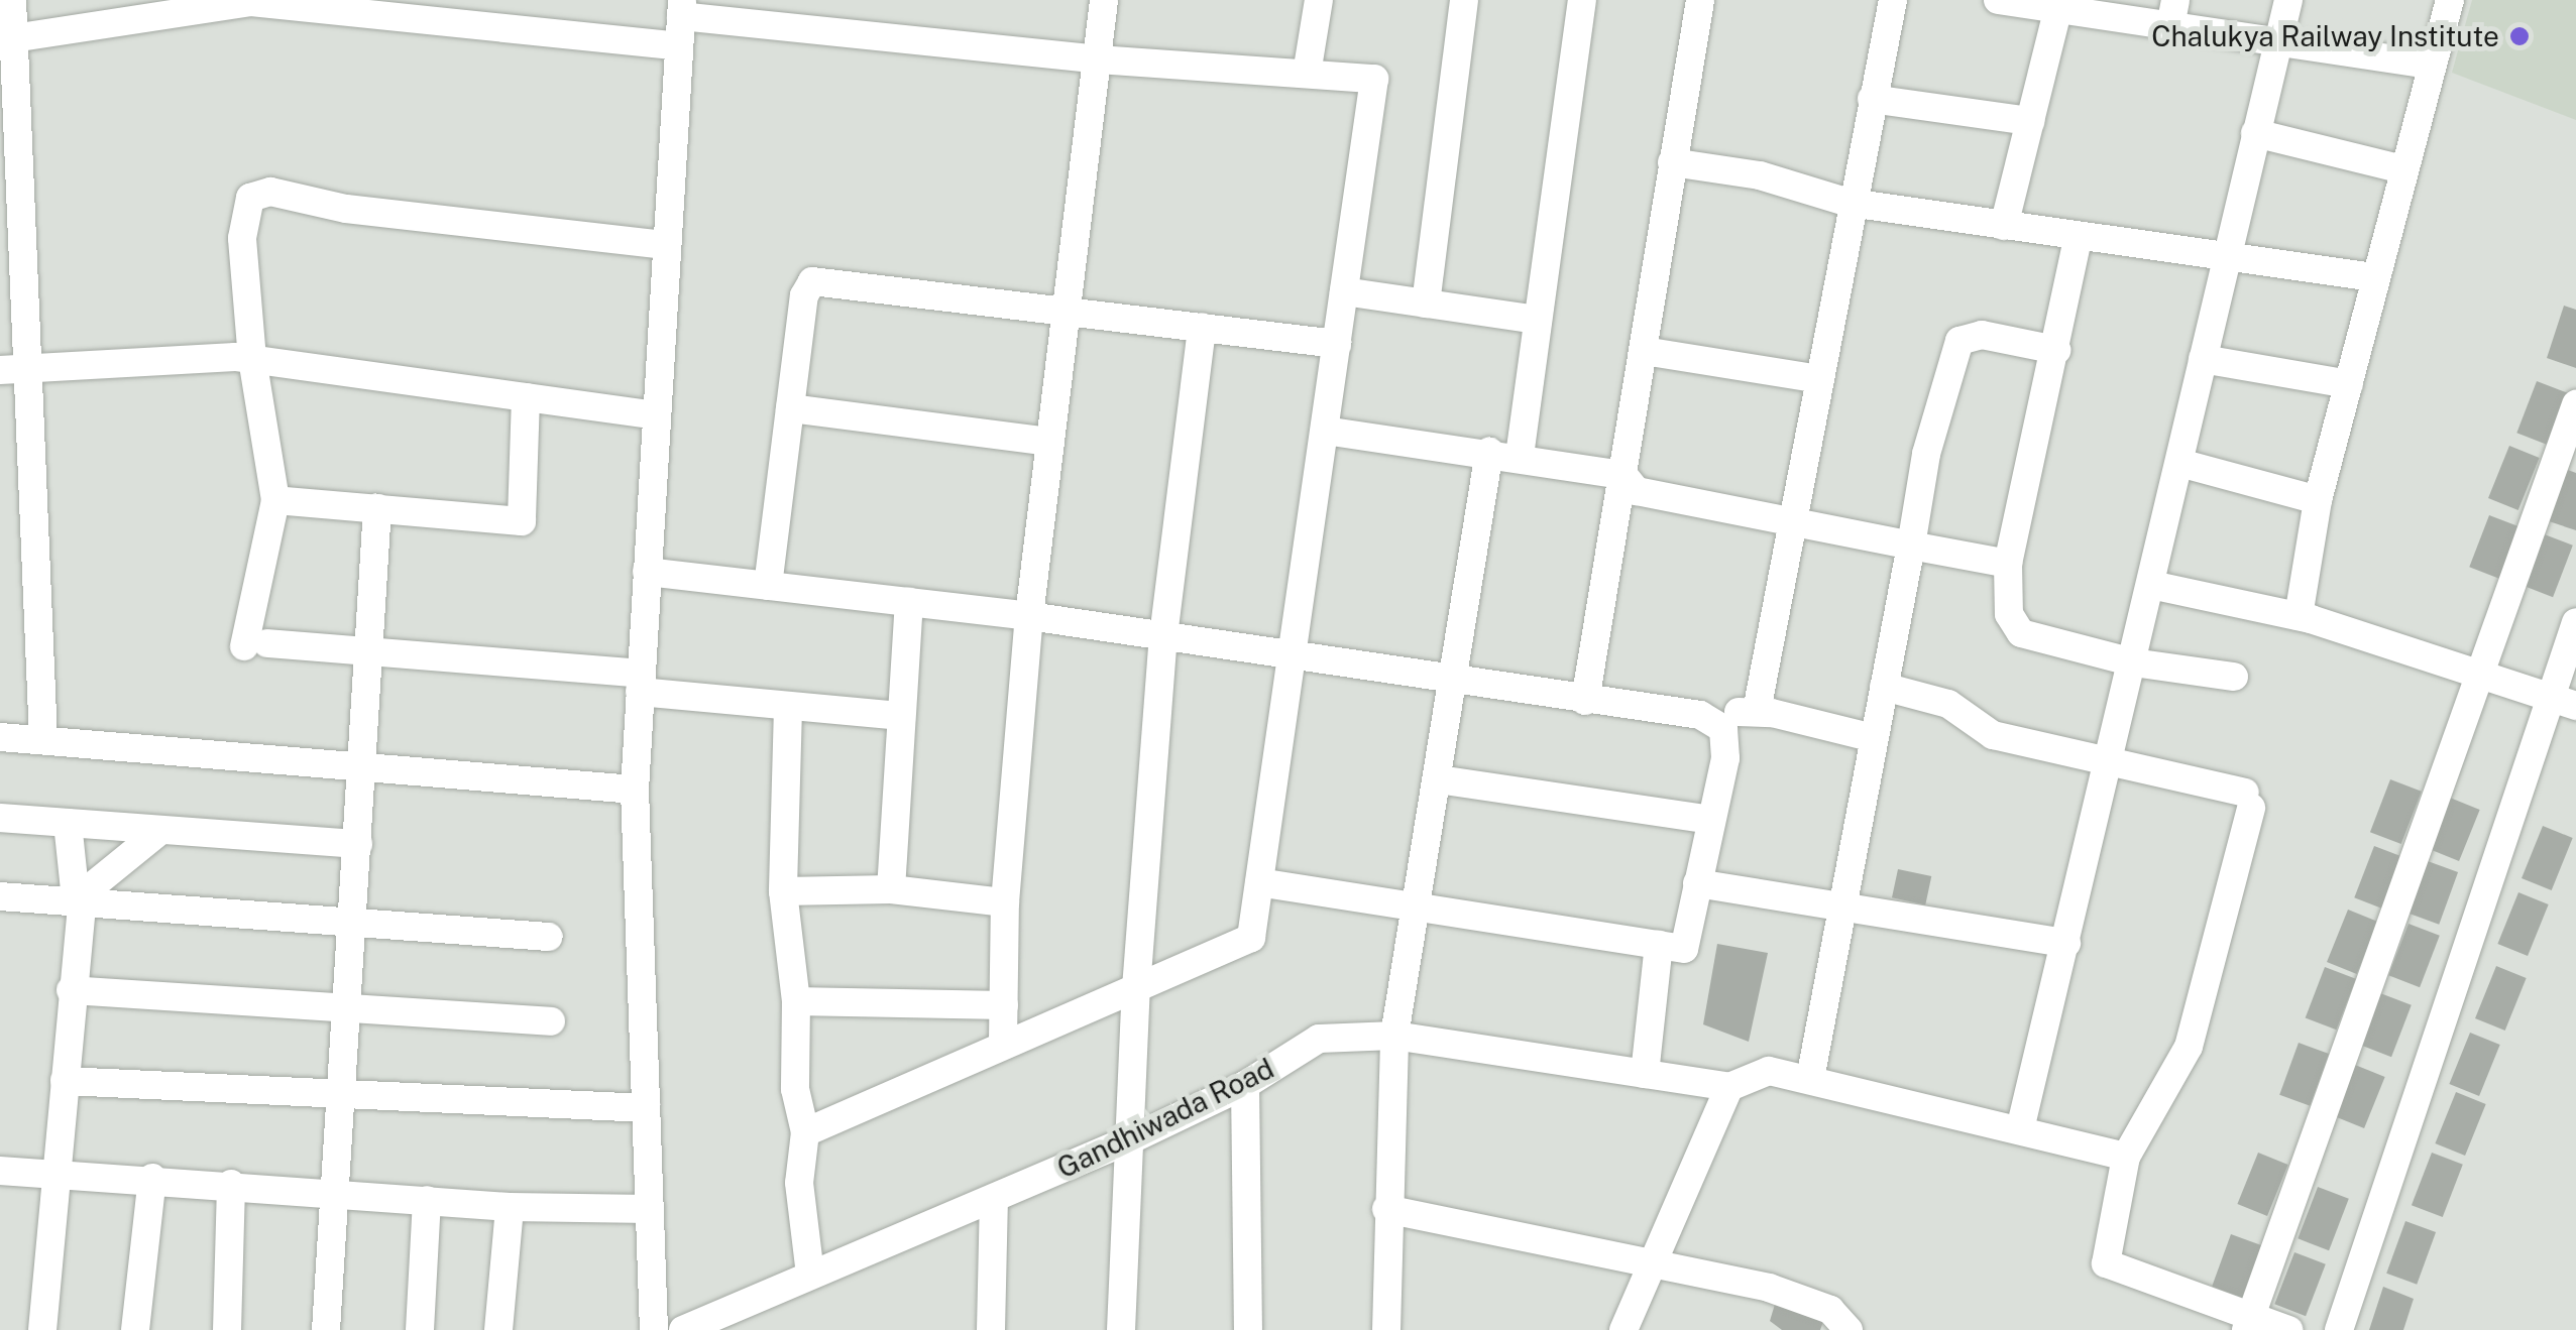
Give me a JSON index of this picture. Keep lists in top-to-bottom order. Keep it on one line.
{"streets":{"street":["Gandhiwada Road"]},"places":["Chalukya Railway Institute"]}
